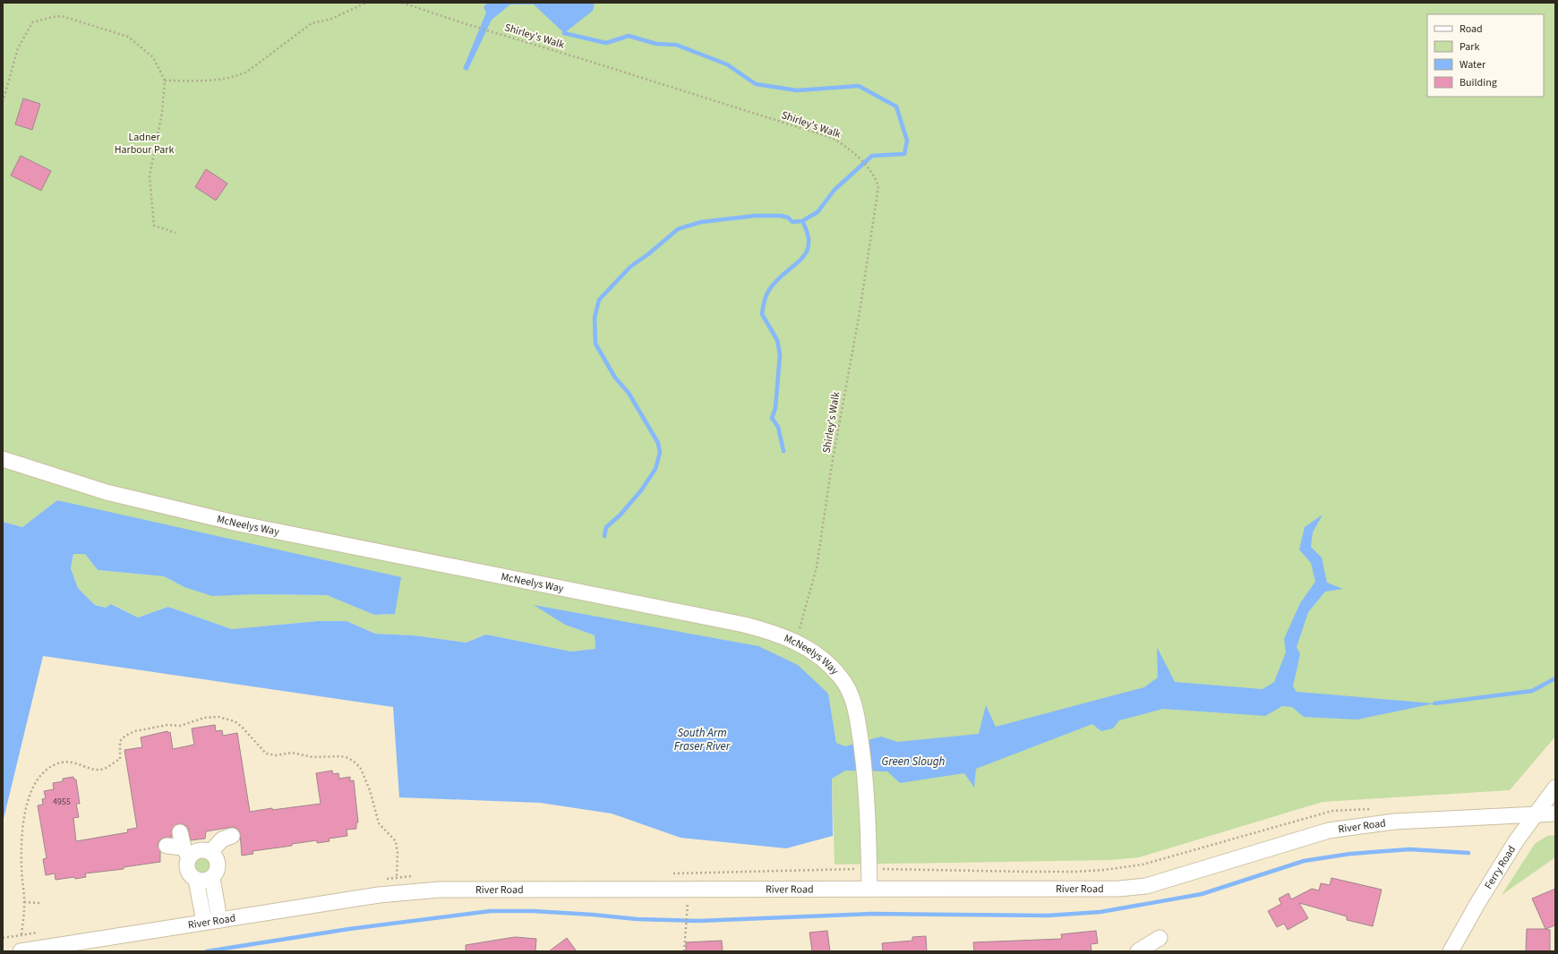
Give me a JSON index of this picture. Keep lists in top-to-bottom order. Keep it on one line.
{"streets":{"street":["McNeelys Way","River Road","Ferry Road"],"path":["Shirley's Walk"]},"crossings":[["Shirley's Walk","McNeelys Way"],["McNeelys Way","River Road"],["River Road","Ferry Road"]],"water":["South Arm Fraser River","Green Slough"],"parks":["Ladner Harbour Park"],"house_numbers":["4955"],"legend":["Road","Park","Water","Building"]}
